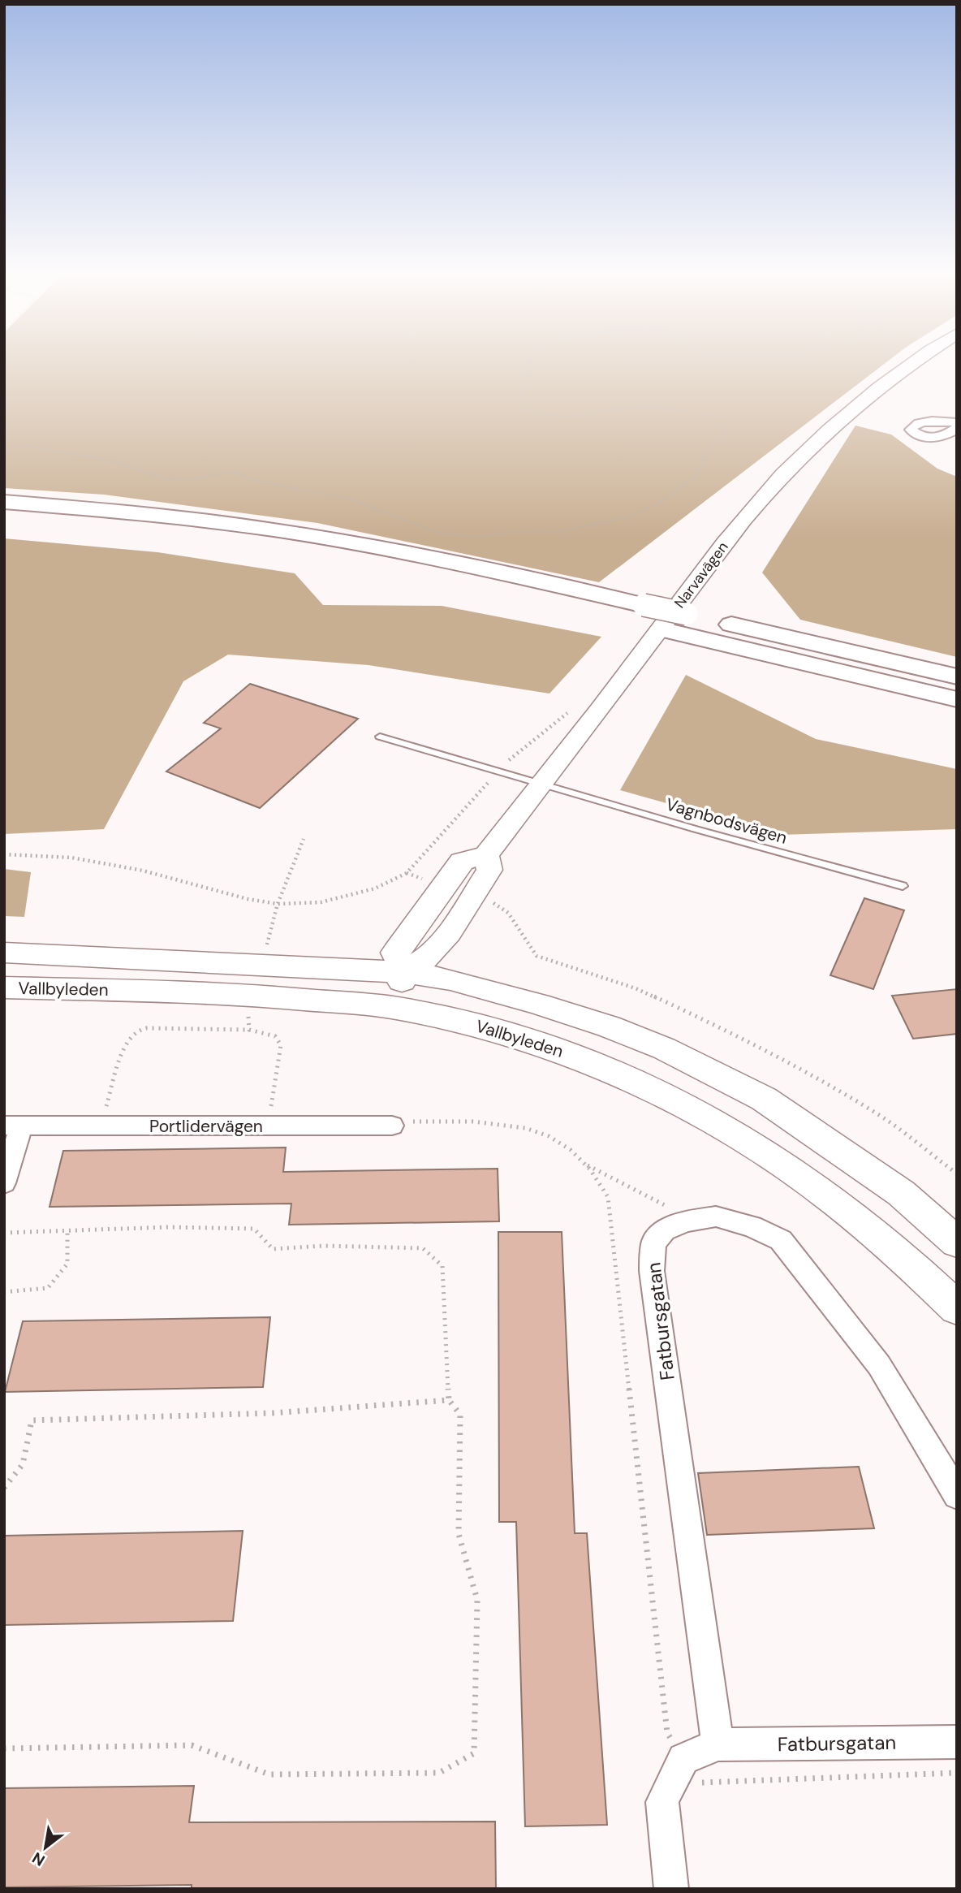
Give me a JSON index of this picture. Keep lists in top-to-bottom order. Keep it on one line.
{"streets":{"main road":["Narvavägen","Vallbyleden"],"street":["Portlidervägen","Fatbursgatan"],"lane":["Vagnbodsvägen"]},"crossings":[["Narvavägen","Vagnbodsvägen"],["Narvavägen","Vallbyleden"]],"north":"bottom left"}
